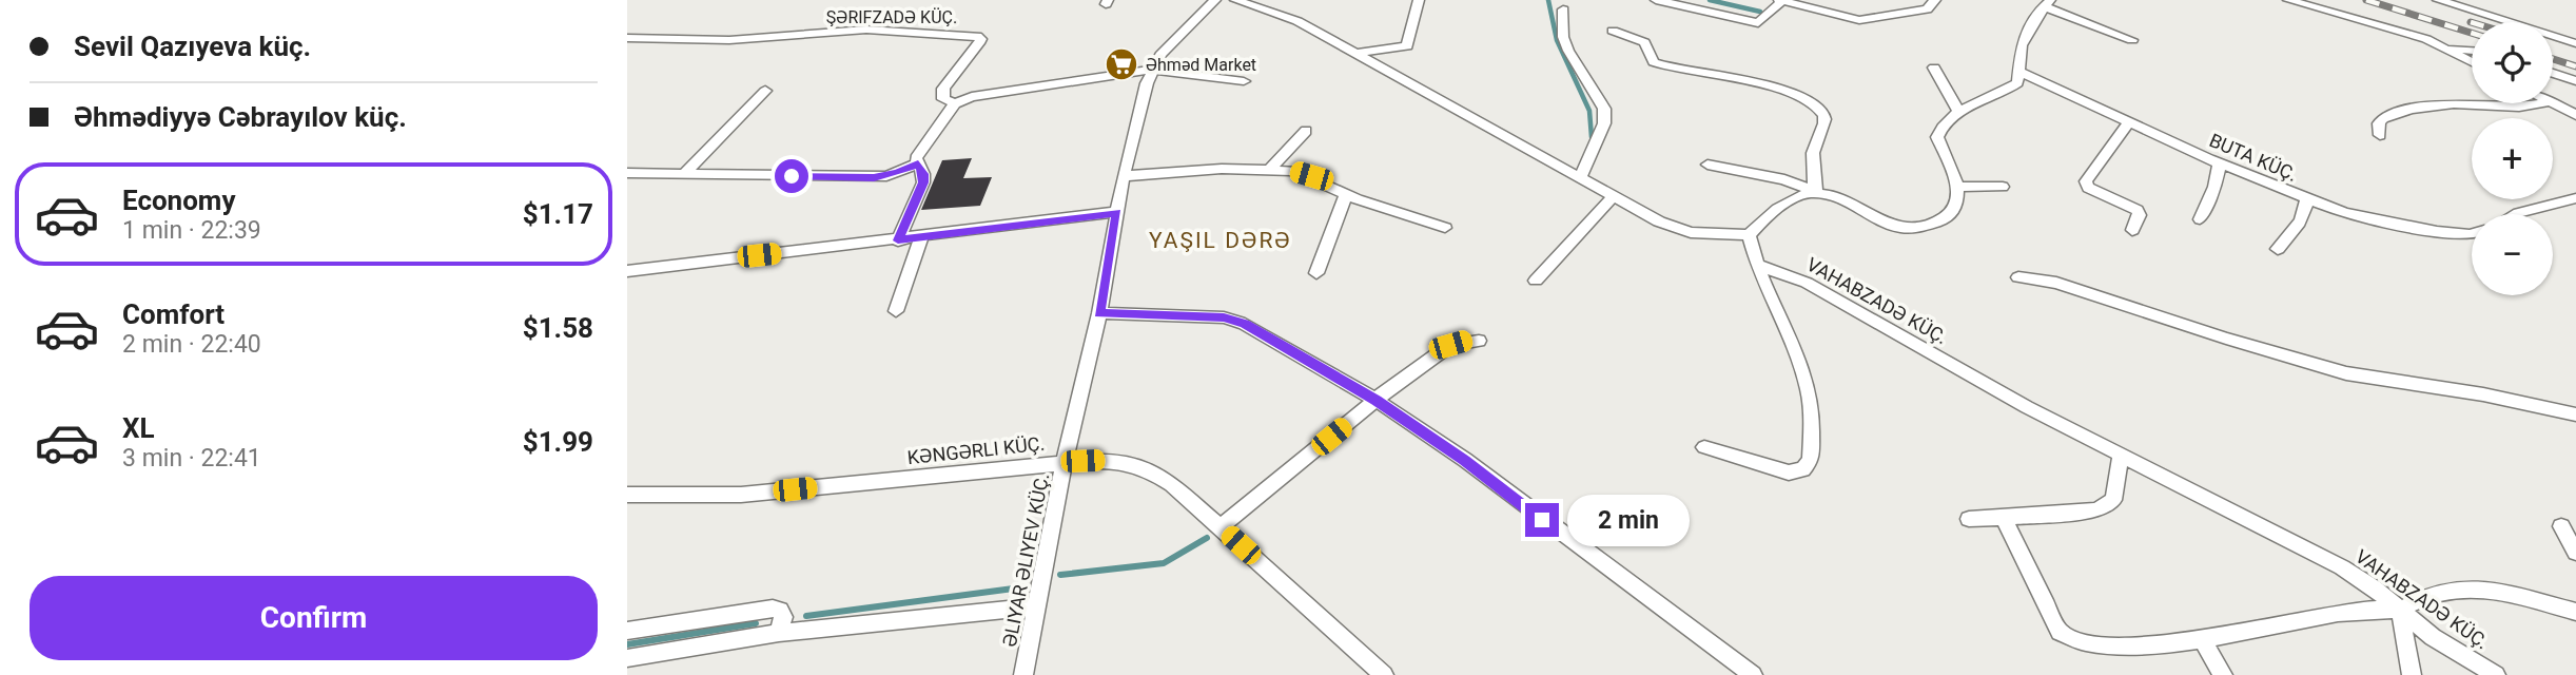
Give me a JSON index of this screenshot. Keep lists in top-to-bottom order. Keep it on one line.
{"streets":{"street":["ŞƏRIFZADƏ KÜÇ.","BUTA KÜÇ.","VAHABZADƏ KÜÇ.","KƏNGƏRLI KÜÇ.","ƏLIYAR ƏLIYEV KÜÇ."]},"crossings":[["KƏNGƏRLI KÜÇ.","ƏLIYAR ƏLIYEV KÜÇ."]],"districts":["YAŞIL DƏRƏ"],"places":{"supermarket":["Əhməd Market"]},"page":{"banner":["Sevil Qazıyeva küç.","Əhmədiyyə Cəbrayılov küç."],"map_buttons":["+","−"],"list":[{"name":"Economy","note":"1 min · 22:39","value":"$1.17"},{"name":"Comfort","note":"2 min · 22:40","value":"$1.58"},{"name":"XL","note":"3 min · 22:41","value":"$1.99"}],"bubble":"2 min","buttons":"Confirm"}}
